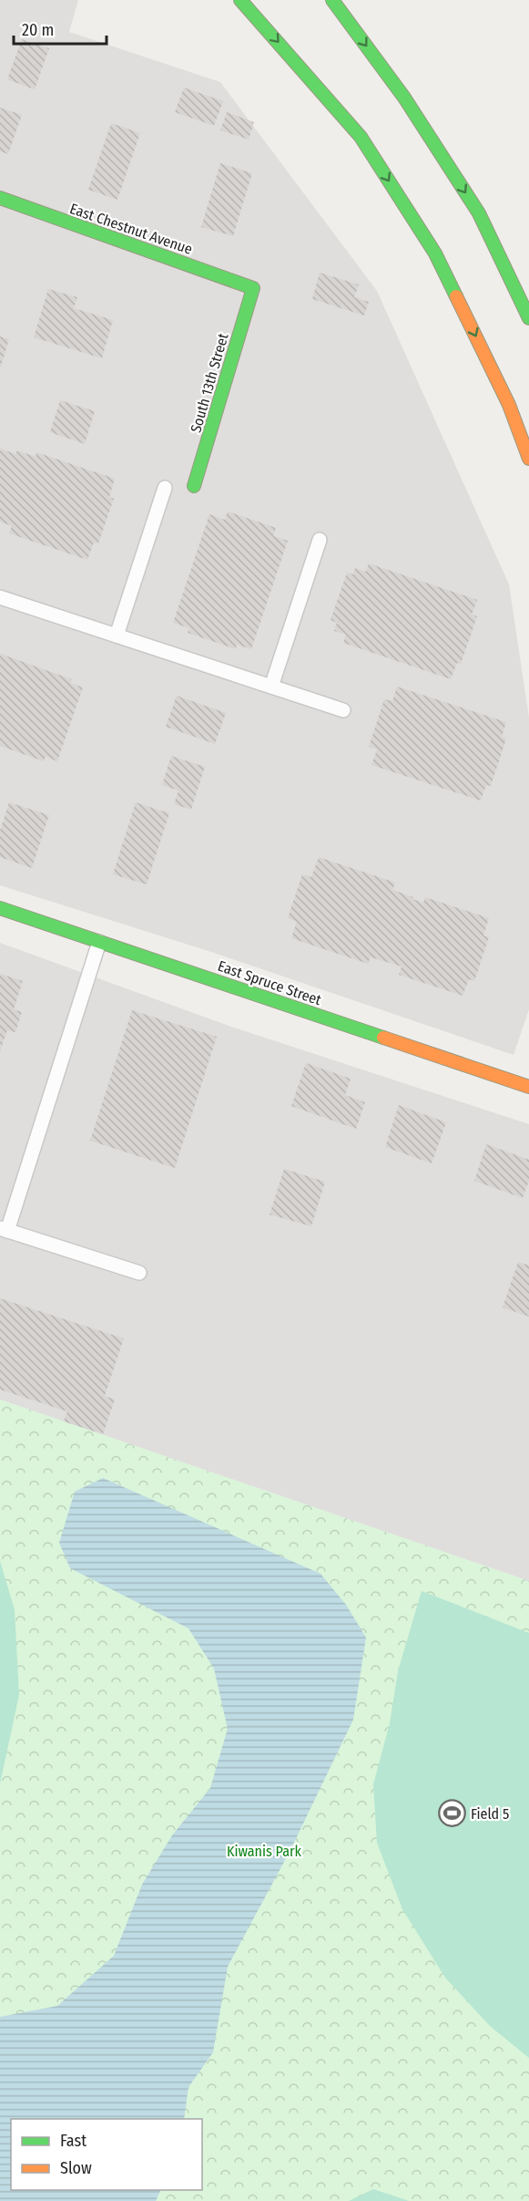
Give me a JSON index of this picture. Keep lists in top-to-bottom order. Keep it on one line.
{"streets":{"main road":["East Chestnut Avenue","South 13th Street","East Spruce Street"]},"crossings":[["East Chestnut Avenue","South 13th Street"]],"parks":["Kiwanis Park"],"places":{"sports":["Field 5"]},"legend":["Fast","Slow"],"scale_bar":"20 m"}
